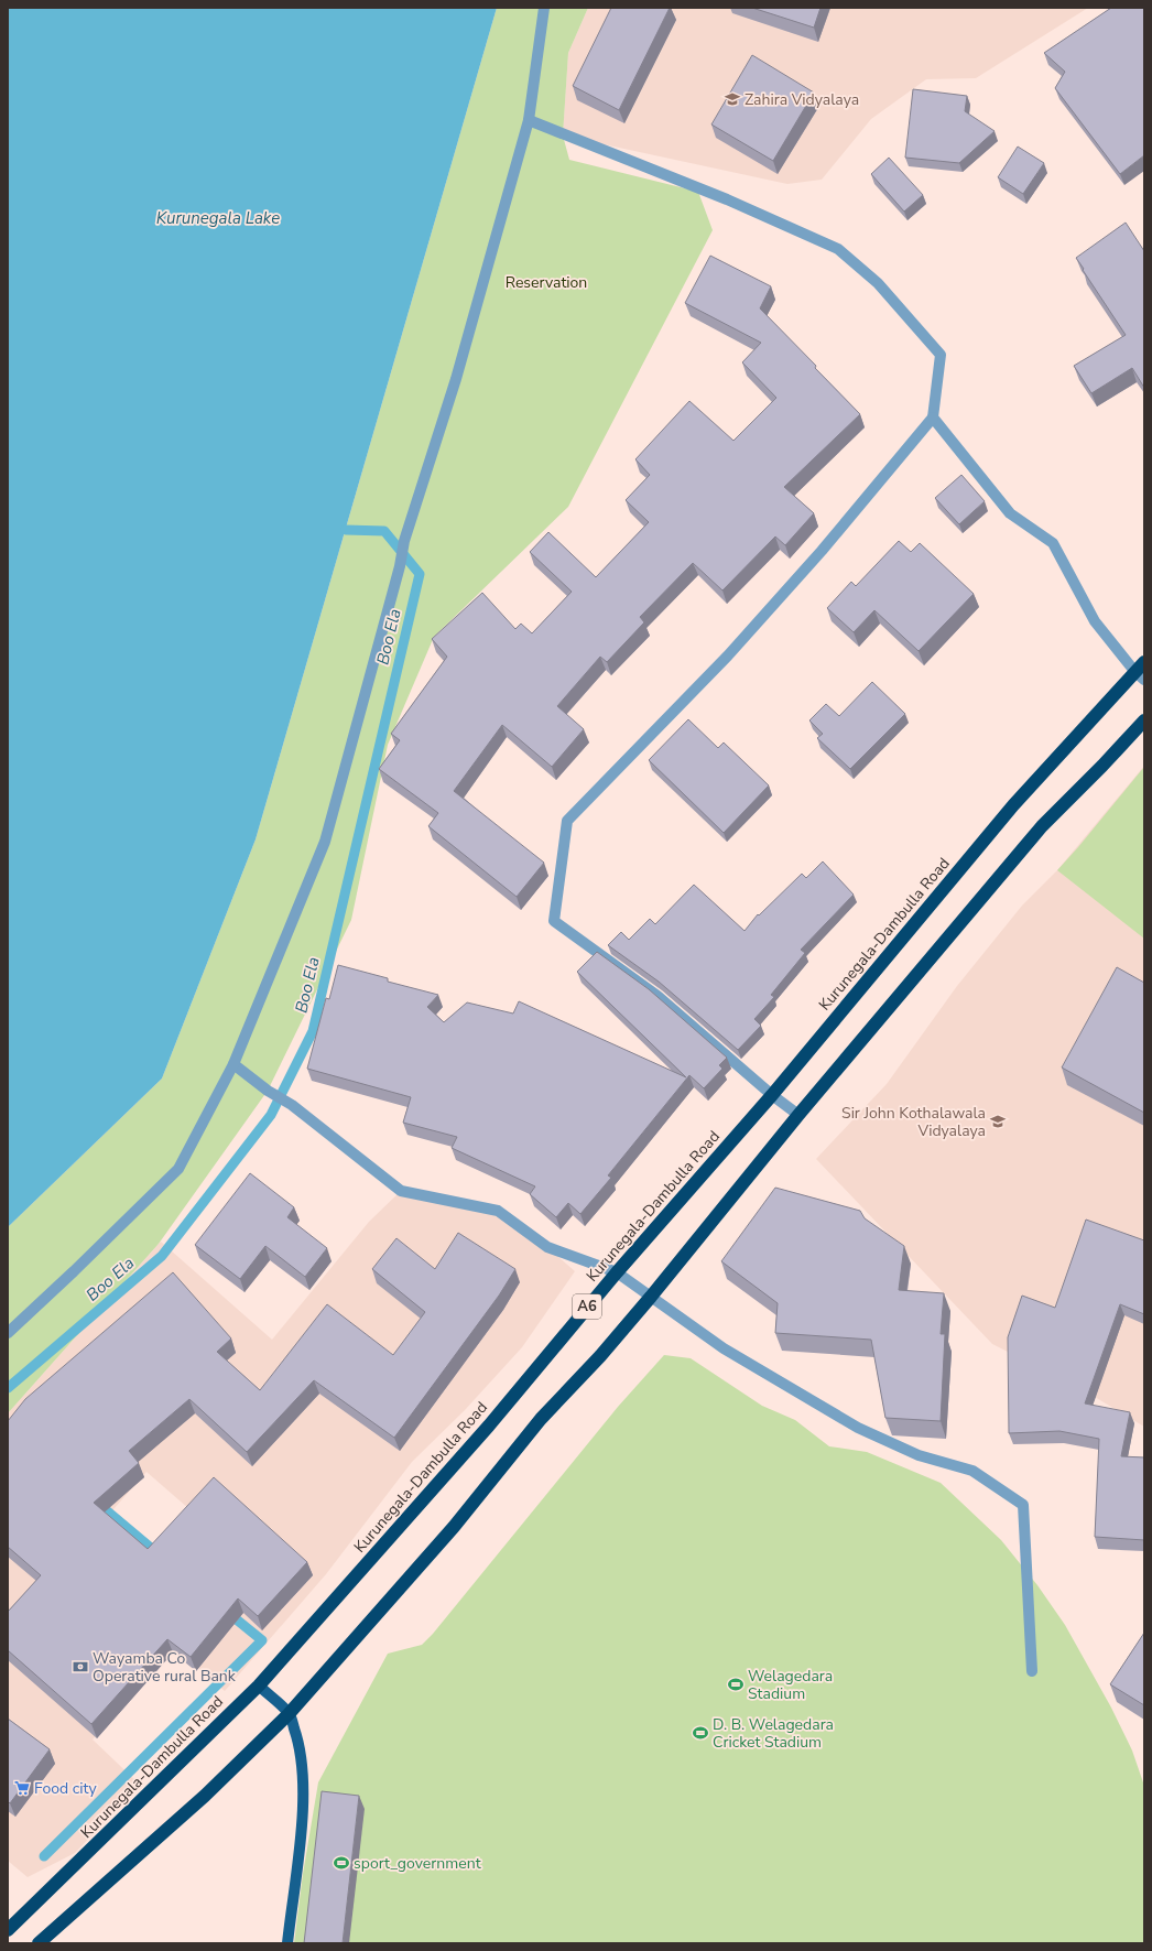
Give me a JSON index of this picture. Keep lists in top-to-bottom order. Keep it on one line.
{"streets":{"highway":["Kurunegala-Dambulla Road","A6"]},"water":["Kurunegala Lake","Boo Ela"],"parks":["Reservation"],"places":{"school or university":["Zahira Vidyalaya","Sir John Kothalawala Vidyalaya"],"bank":["Wayamba Co Operative rural Bank"],"sports":["Welagedara Stadium","D. B. Welagedara Cricket Stadium","sport_government"],"supermarket":["Food city"]}}
